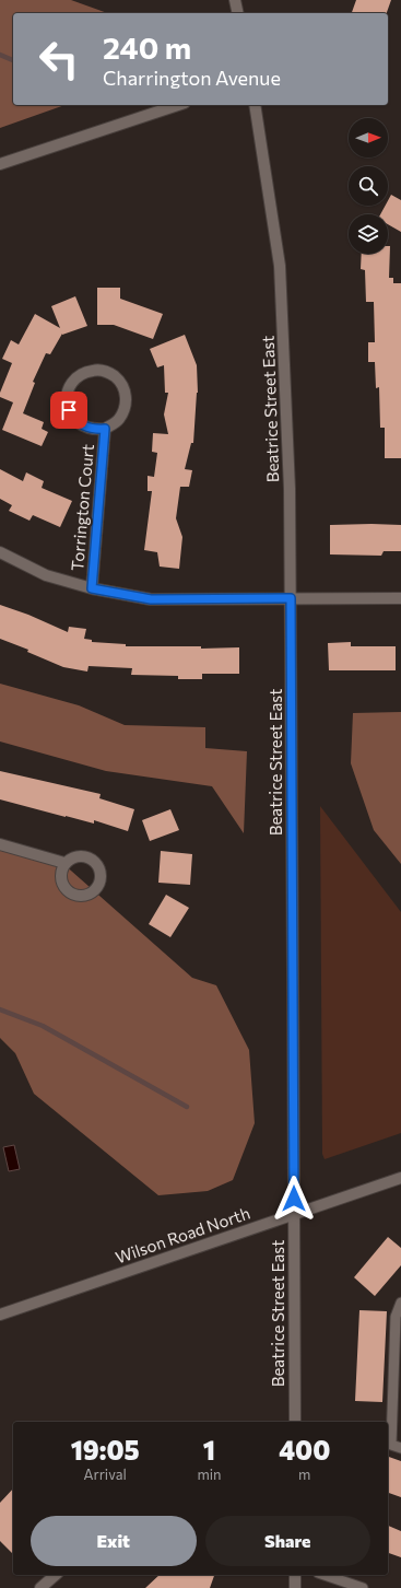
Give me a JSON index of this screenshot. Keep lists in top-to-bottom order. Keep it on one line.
{"streets":{"street":["Beatrice Street East","Torrington Court","Wilson Road North"]},"crossings":[["Beatrice Street East","Wilson Road North"]],"north":"right","page":{"turn":["240 m","Charrington Avenue"],"eta":["19:05","Arrival","1","min","400","m"],"buttons":["Exit","Share"]}}
